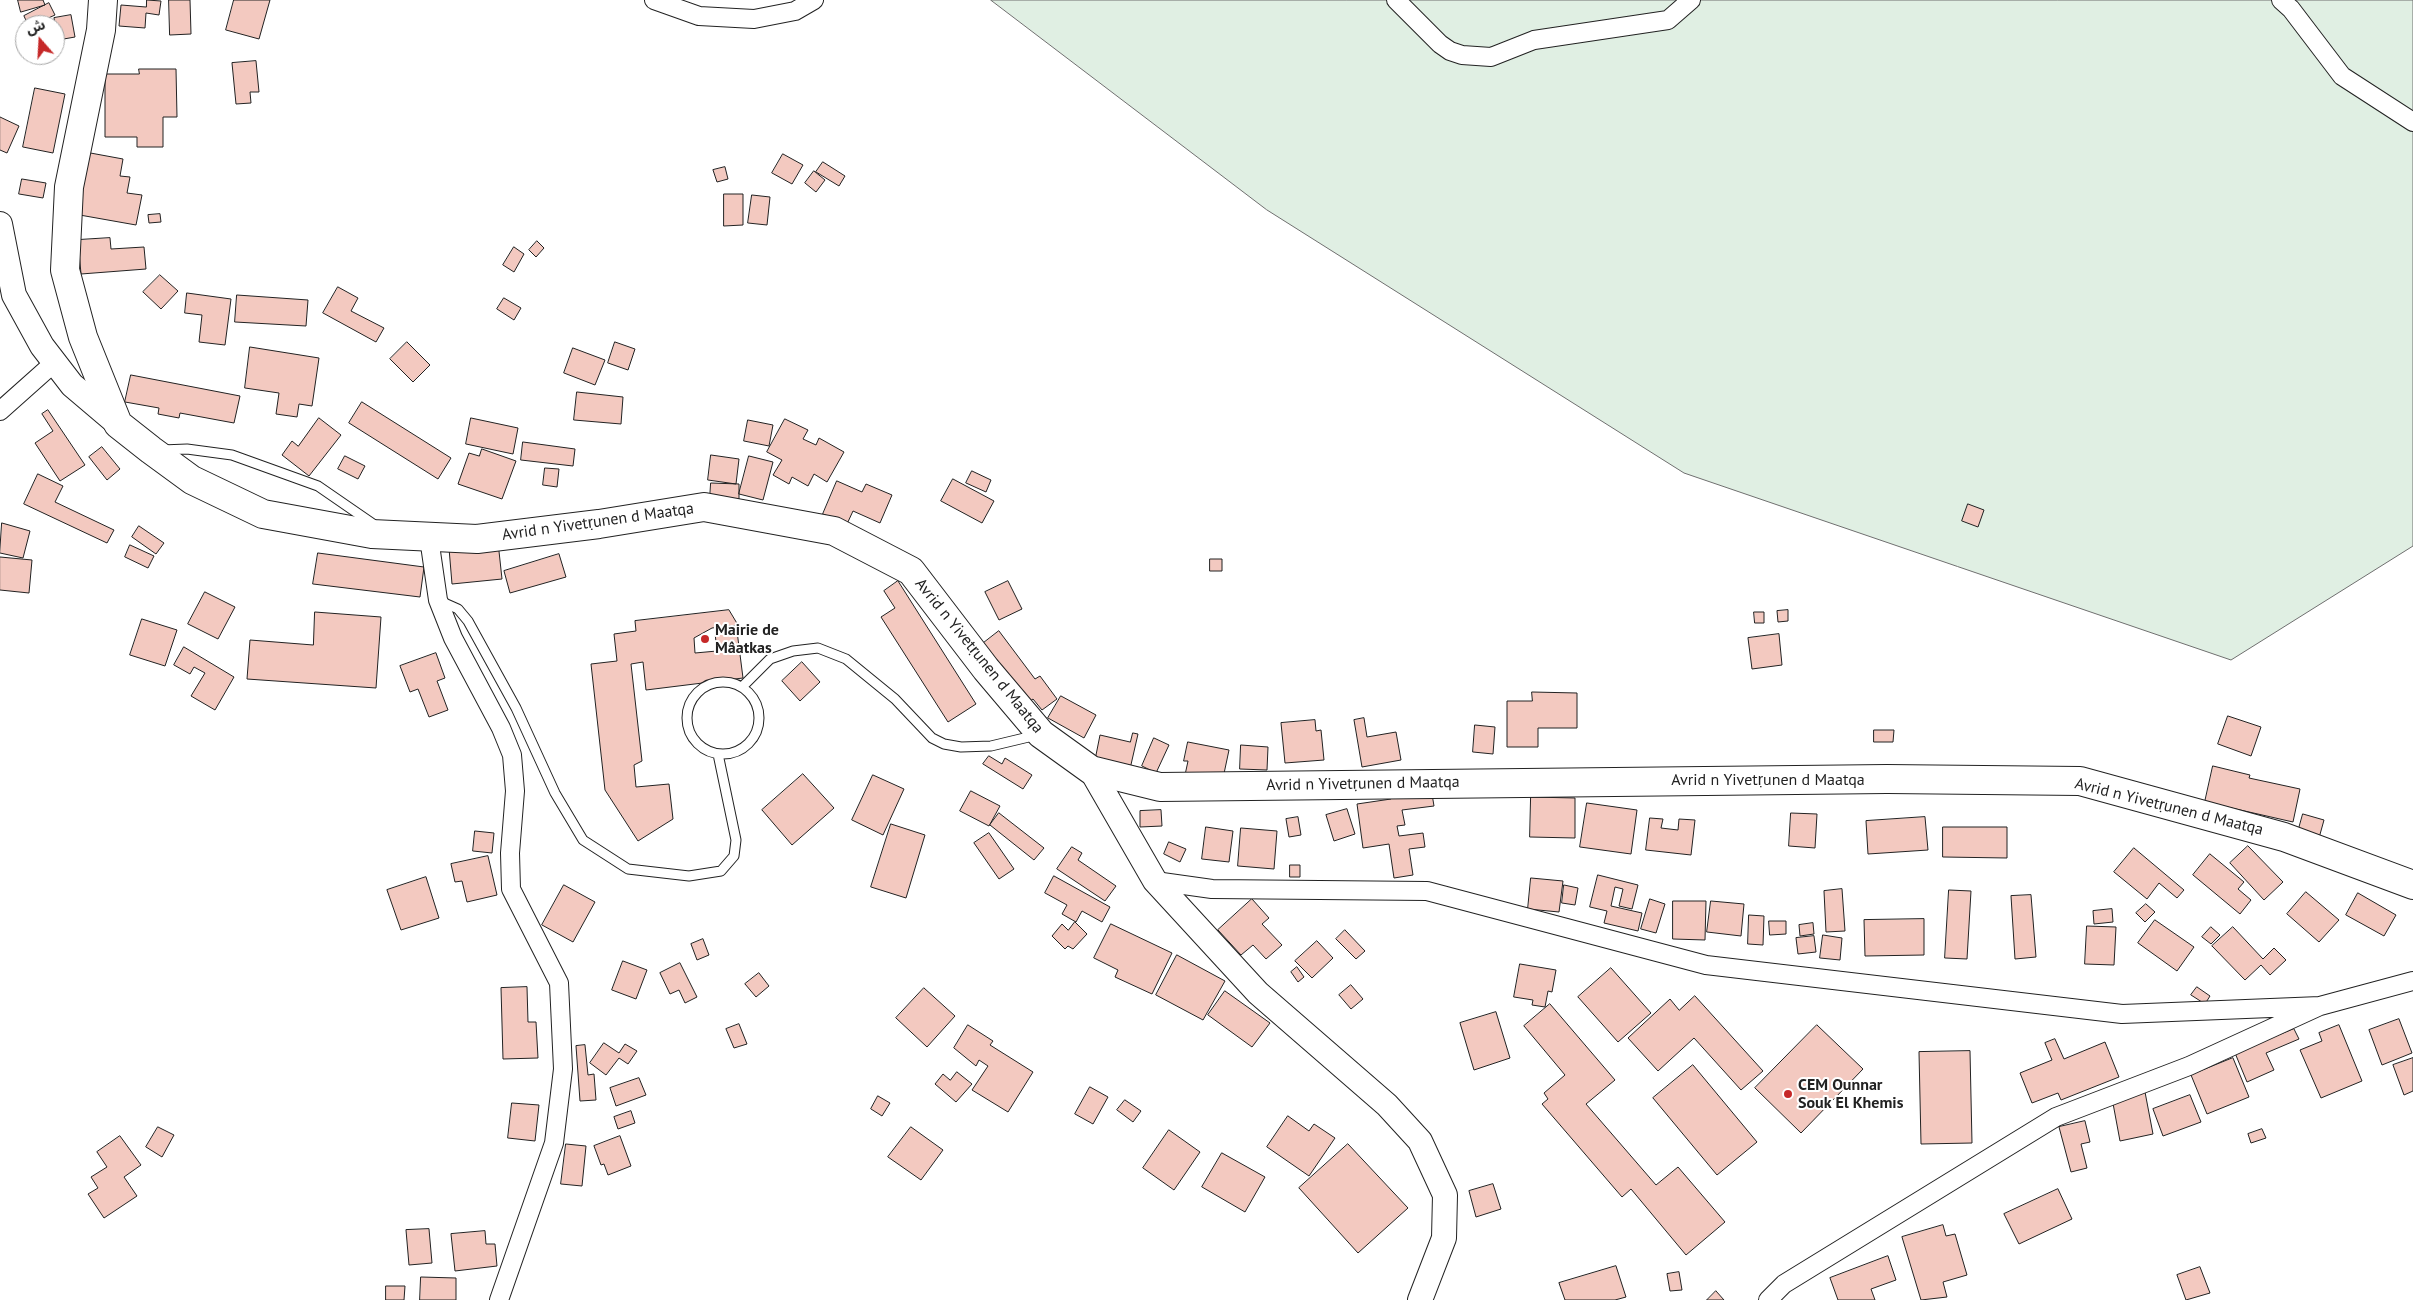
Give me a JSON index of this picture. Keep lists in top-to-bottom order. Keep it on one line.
{"streets":{"main road":["Avrid n Yivetṛunen d Maatqa"]},"places":["Mairie de Mâatkas","CEM Ounnar Souk El Khemis"],"north":"top"}
